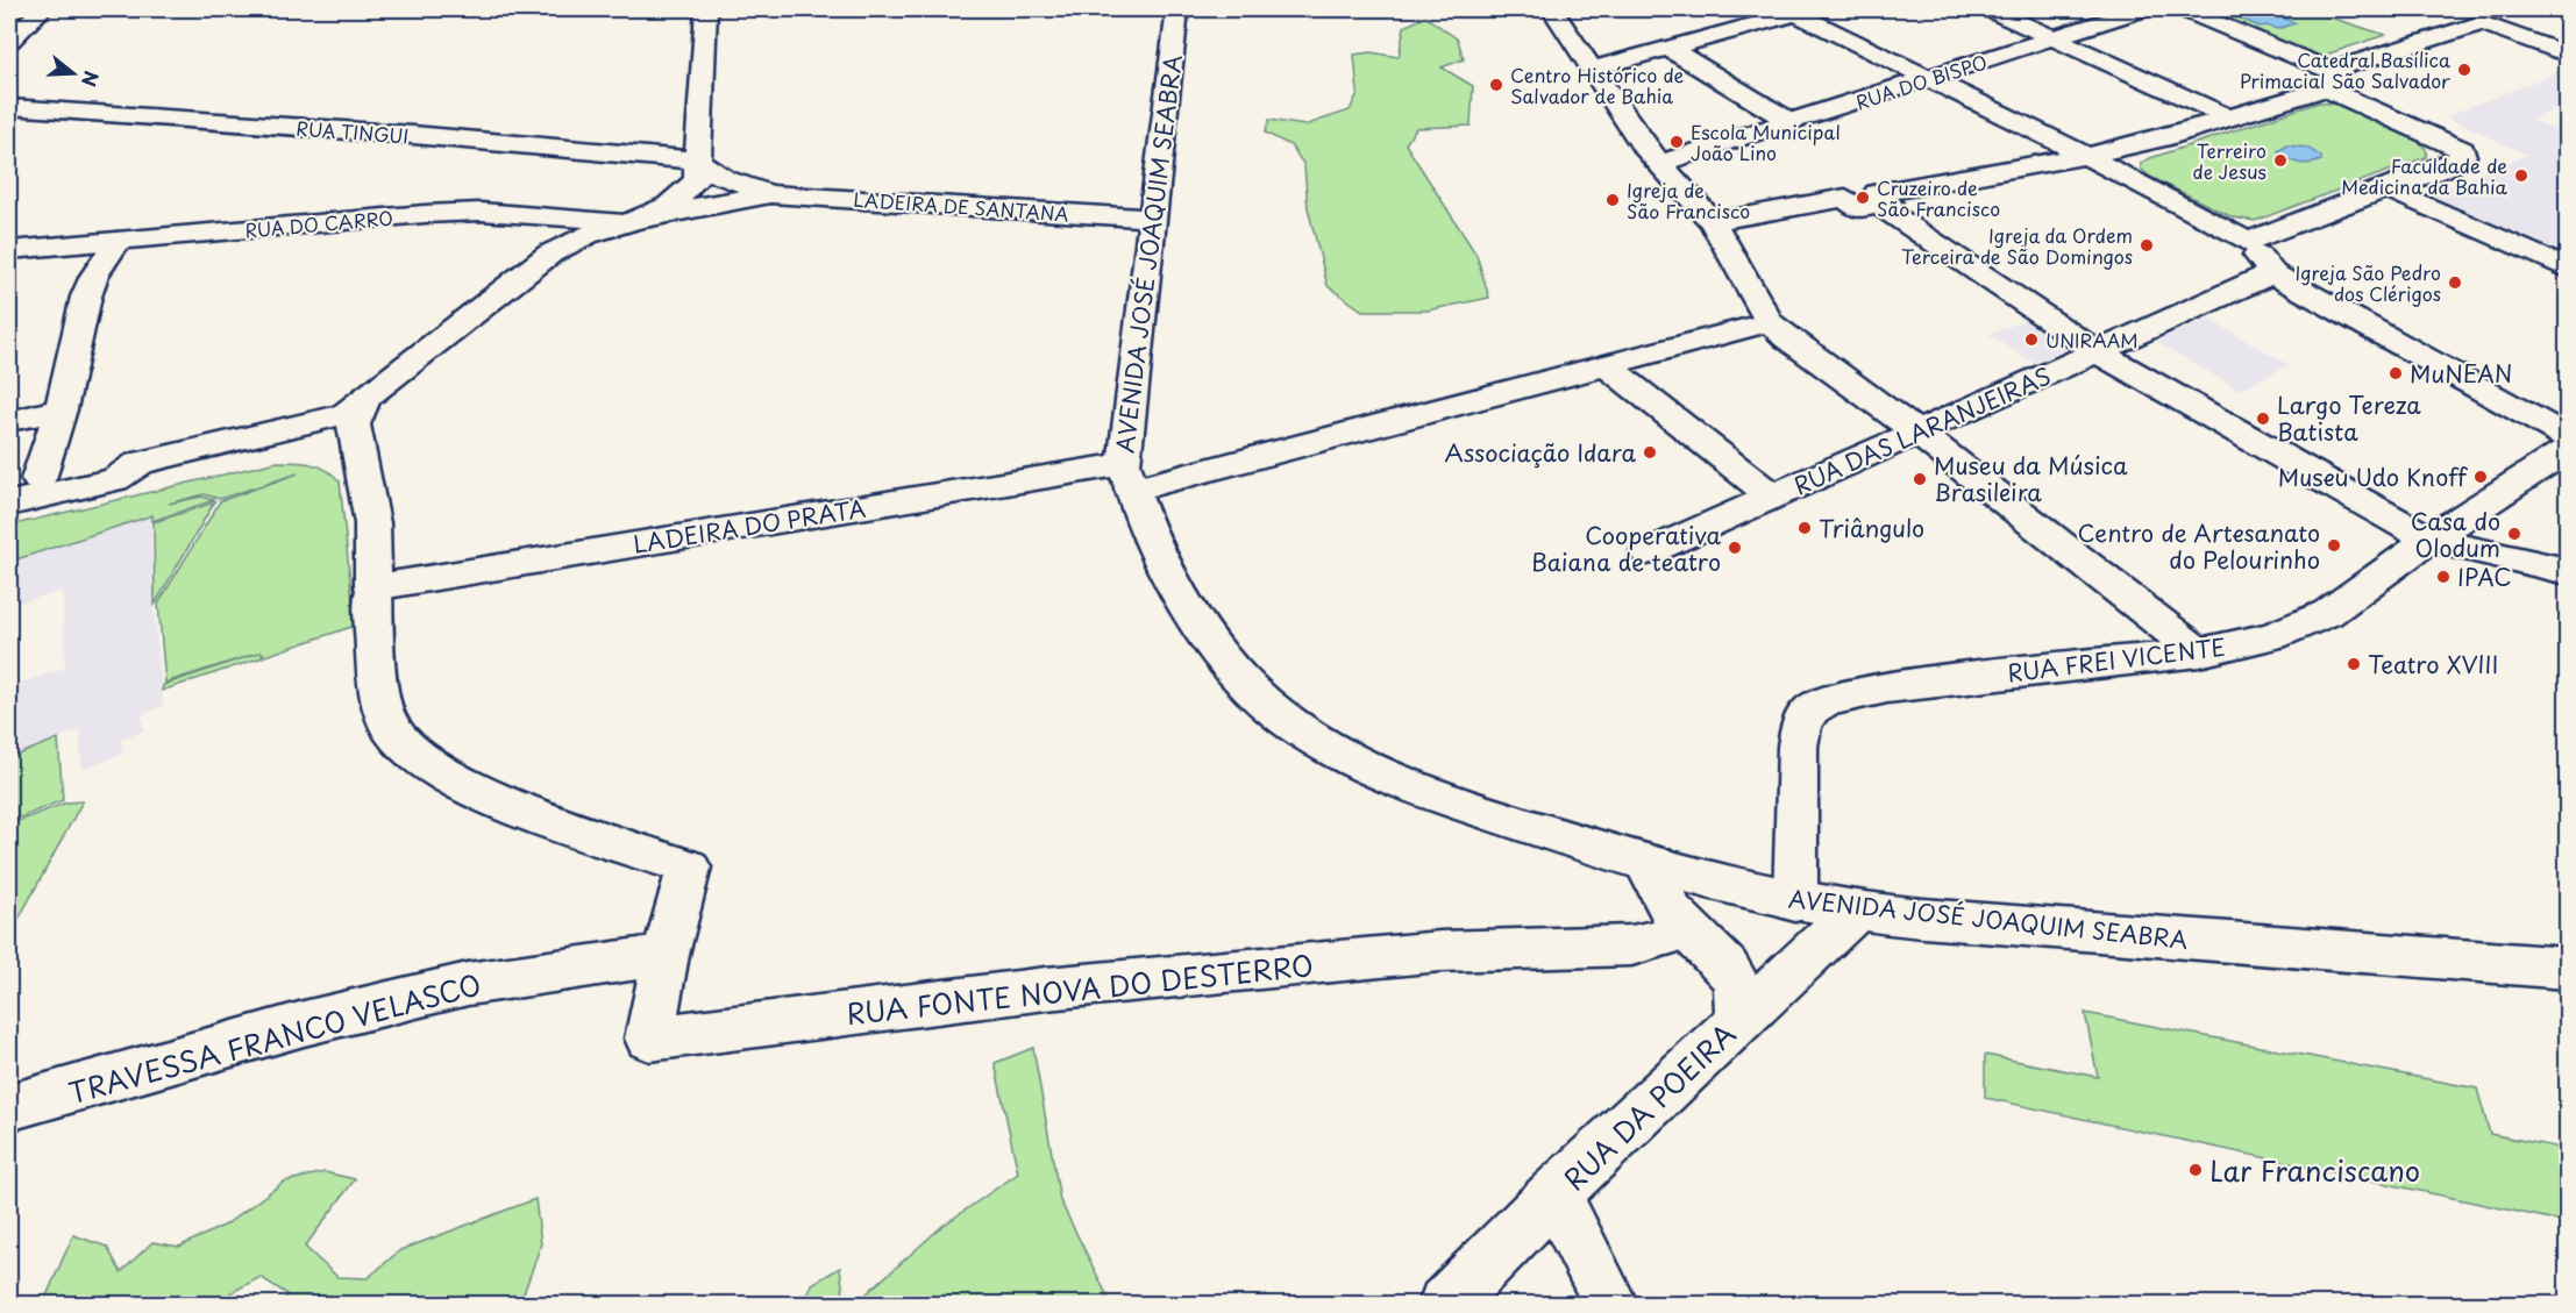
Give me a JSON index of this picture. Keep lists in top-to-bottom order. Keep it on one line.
{"streets":{"street":["RUA DO BISPO","RUA TINGUI","LADEIRA DE SANTANA","RUA DO CARRO","AVENIDA JOSÉ JOAQUIM SEABRA","RUA DAS LARANJEIRAS","LADEIRA DO PRATA","RUA FREI VICENTE","RUA FONTE NOVA DO DESTERRO","TRAVESSA FRANCO VELASCO","RUA DA POEIRA"]},"crossings":[["RUA TINGUI","LADEIRA DE SANTANA"],["LADEIRA DE SANTANA","RUA DO CARRO"],["LADEIRA DE SANTANA","AVENIDA JOSÉ JOAQUIM SEABRA"],["AVENIDA JOSÉ JOAQUIM SEABRA","LADEIRA DO PRATA"],["AVENIDA JOSÉ JOAQUIM SEABRA","RUA FREI VICENTE"],["AVENIDA JOSÉ JOAQUIM SEABRA","RUA DA POEIRA"],["LADEIRA DO PRATA","RUA FONTE NOVA DO DESTERRO"],["RUA FONTE NOVA DO DESTERRO","TRAVESSA FRANCO VELASCO"]],"places":["Catedral Basílica Primacial São Salvador","Centro Histórico de Salvador de Bahia","Escola Municipal João Lino","Terreiro de Jesus","Faculdade de Medicina da Bahia","Cruzeiro de São Francisco","Igreja de São Francisco","Igreja da Ordem Terceira de São Domingos","Igreja São Pedro dos Clérigos","UNIRAAM","MuNEAN","Largo Tereza Batista","Associação Idara","Museu Udo Knoff","Museu da Música Brasileira","Triângulo","Casa do Olodum","Centro de Artesanato do Pelourinho","Cooperativa Baiana de teatro","IPAC","Teatro XVIII","Lar Franciscano"],"north":"right"}
